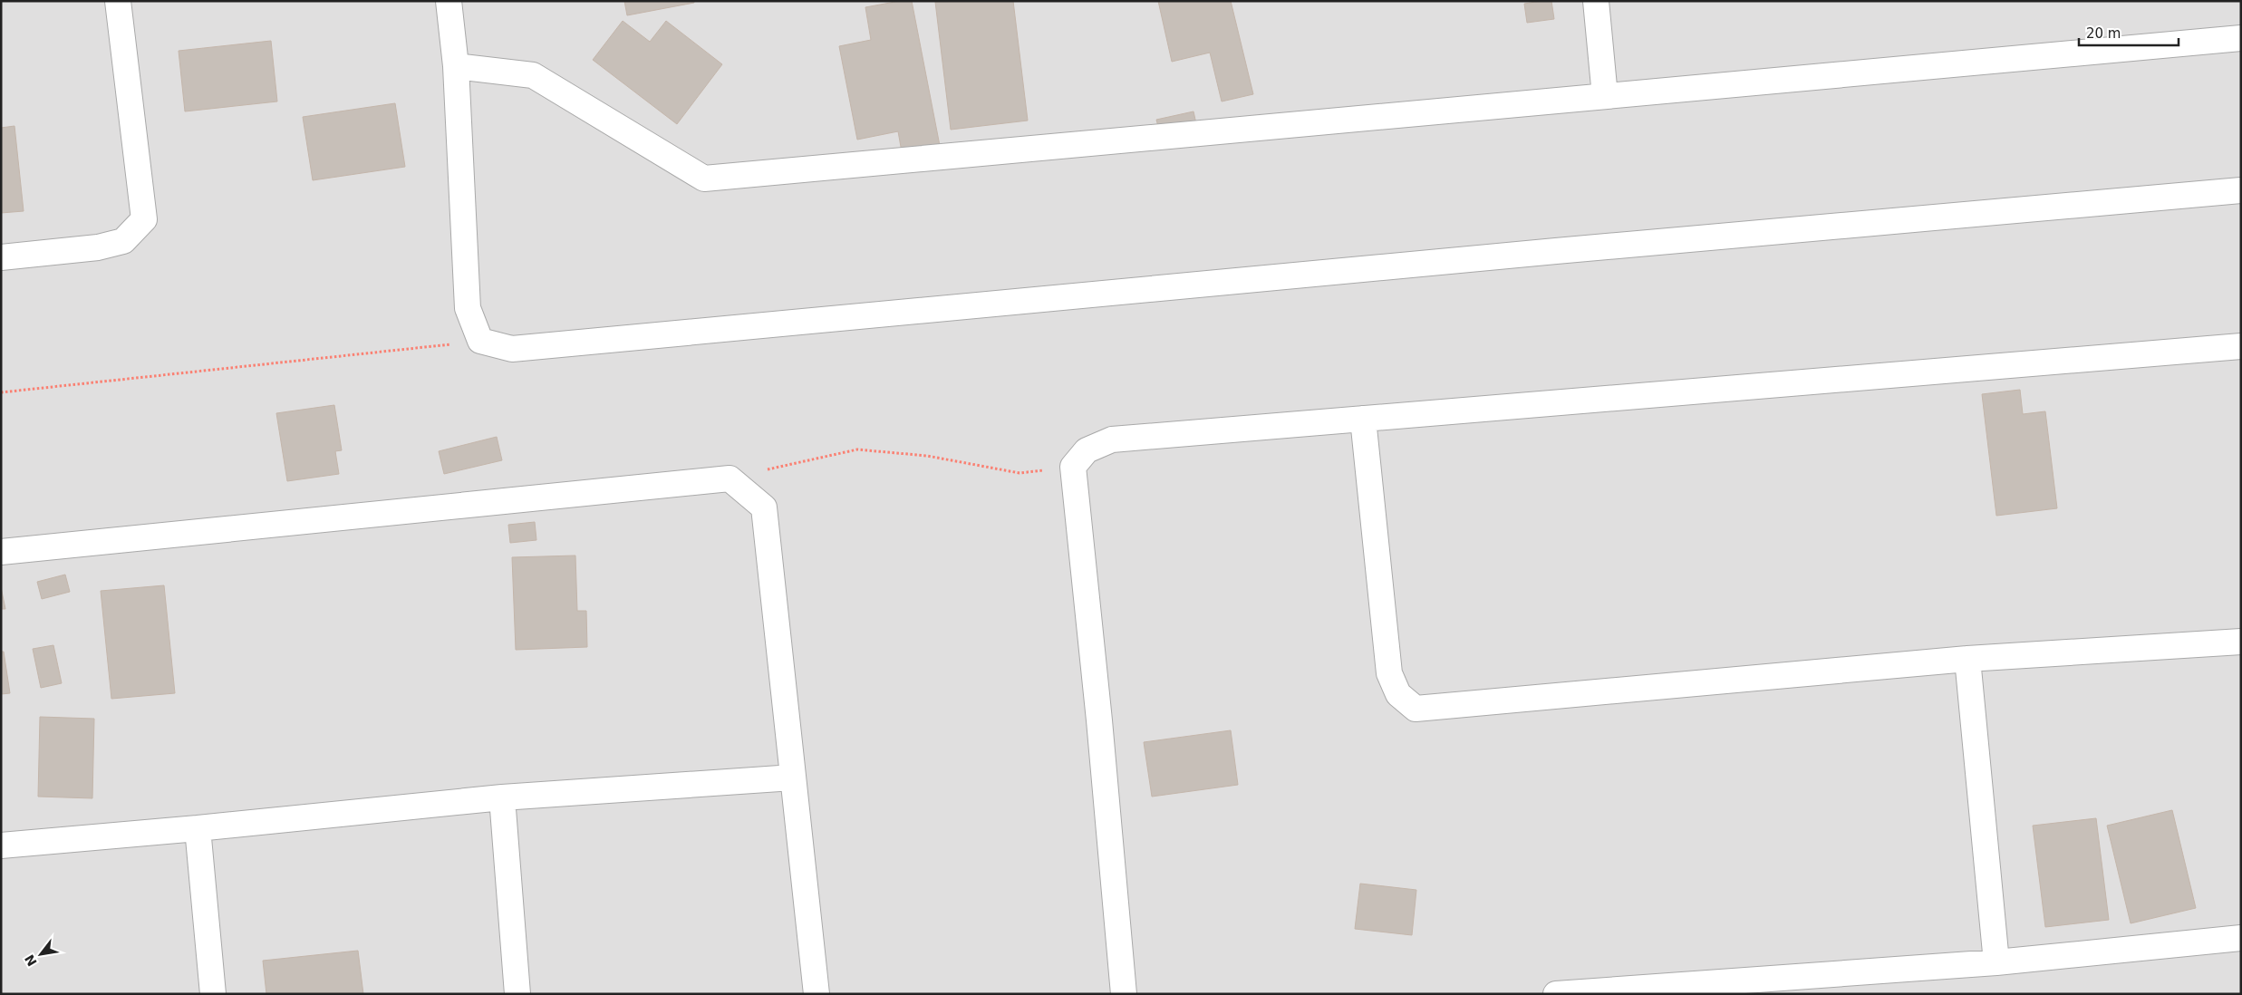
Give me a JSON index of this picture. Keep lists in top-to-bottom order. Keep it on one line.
{"scale_bar":"20 m","north":"bottom left"}
